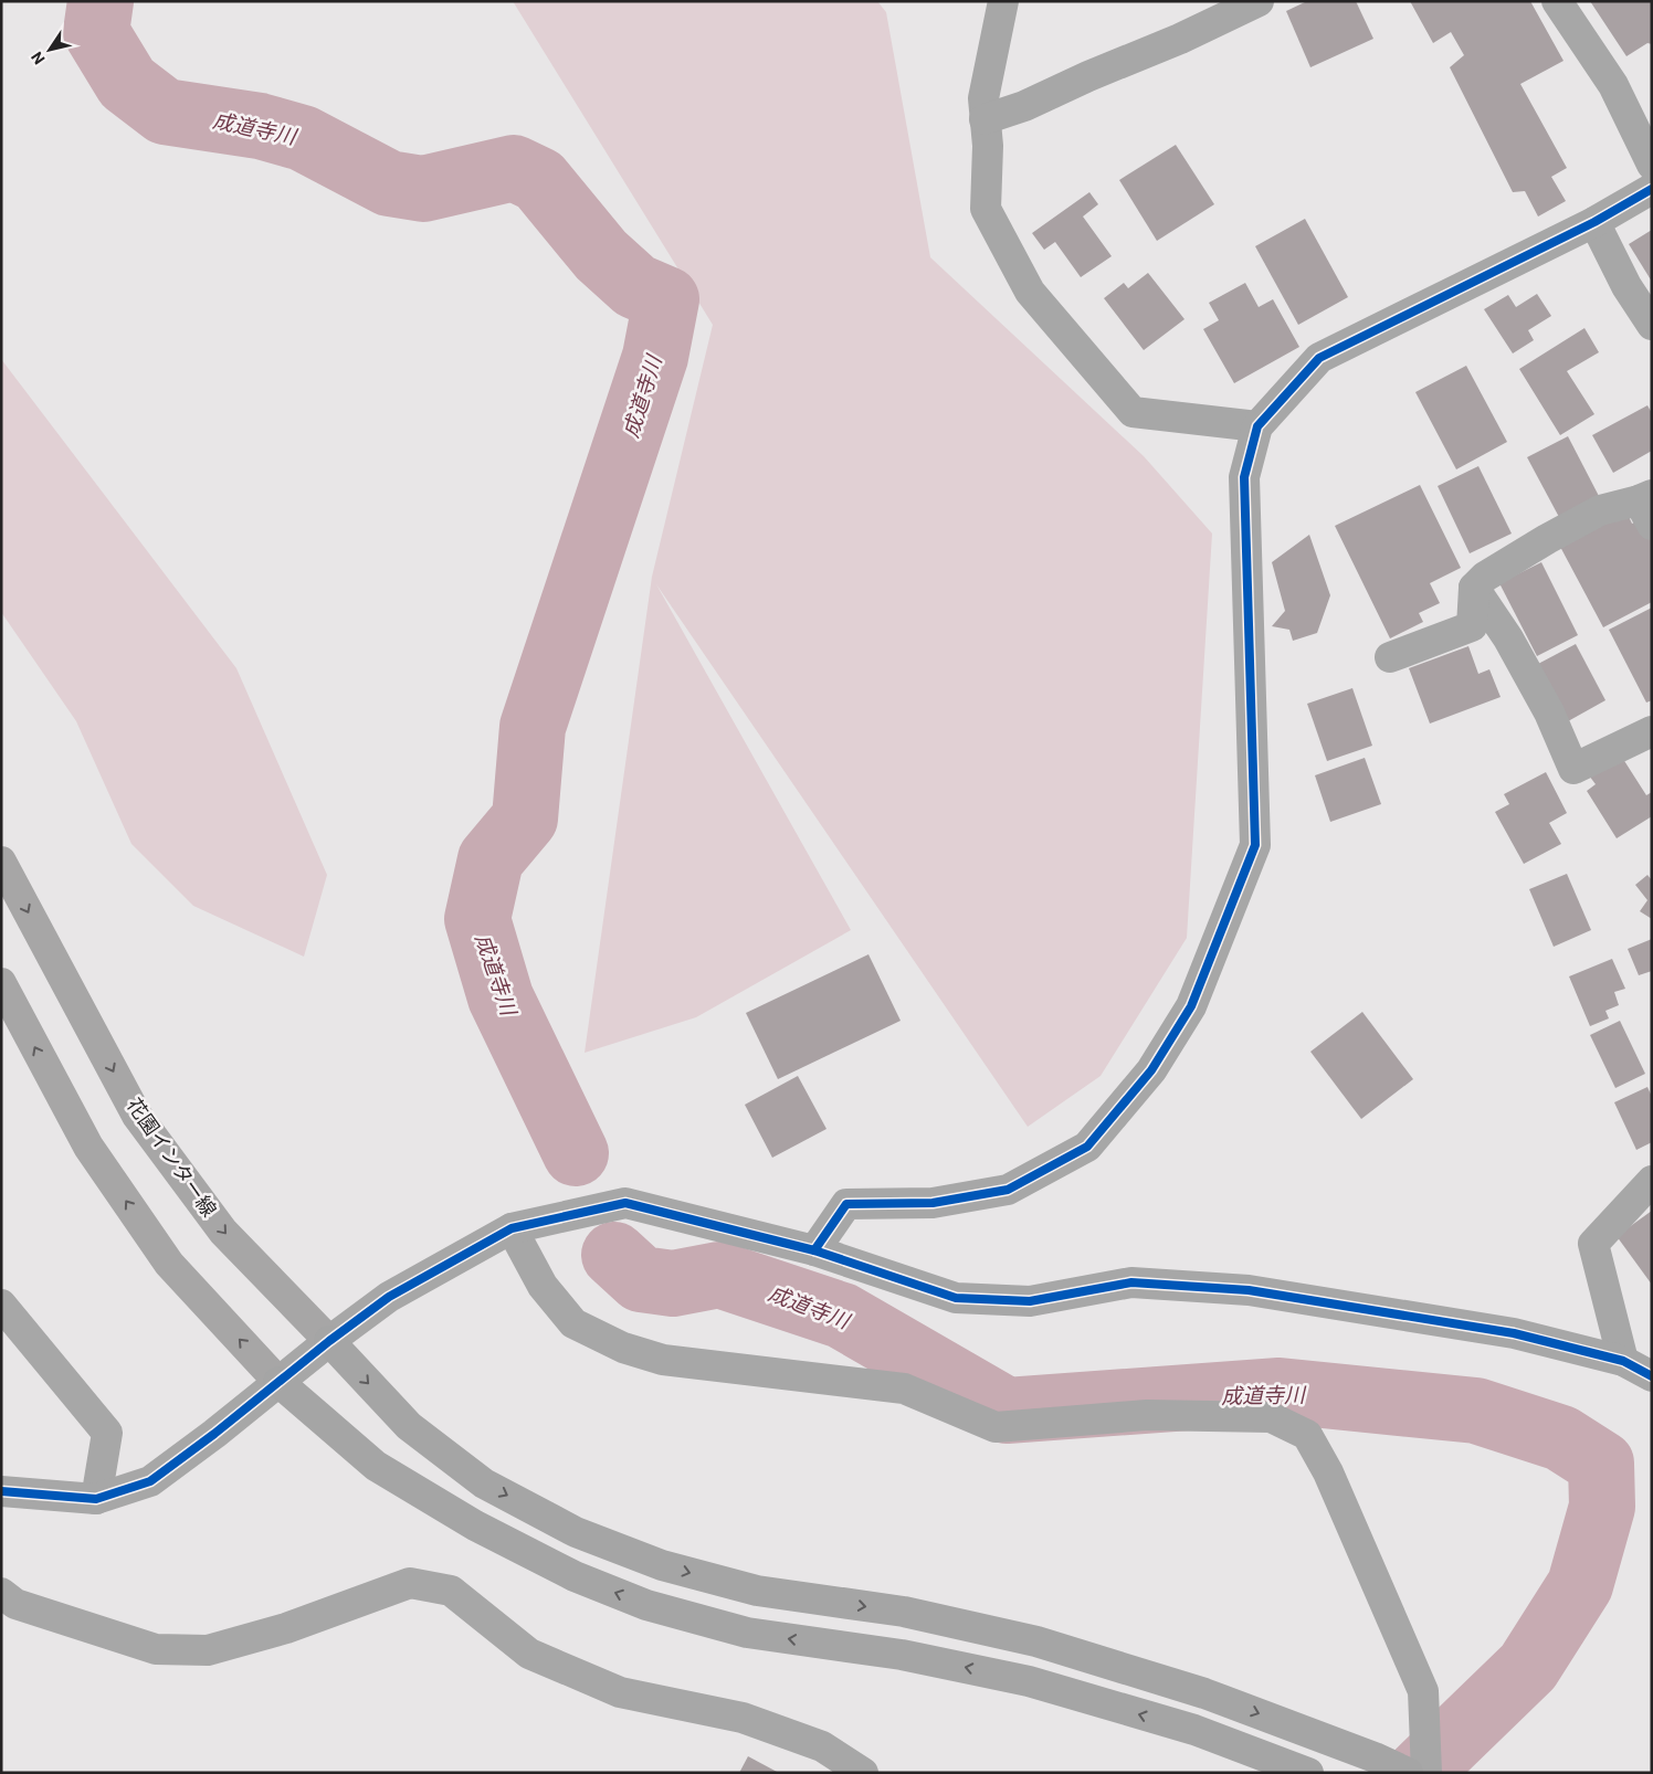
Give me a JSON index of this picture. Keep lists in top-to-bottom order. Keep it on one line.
{"streets":{"main road":["花園インター線"]},"water":["成道寺川"],"north":"bottom left"}
